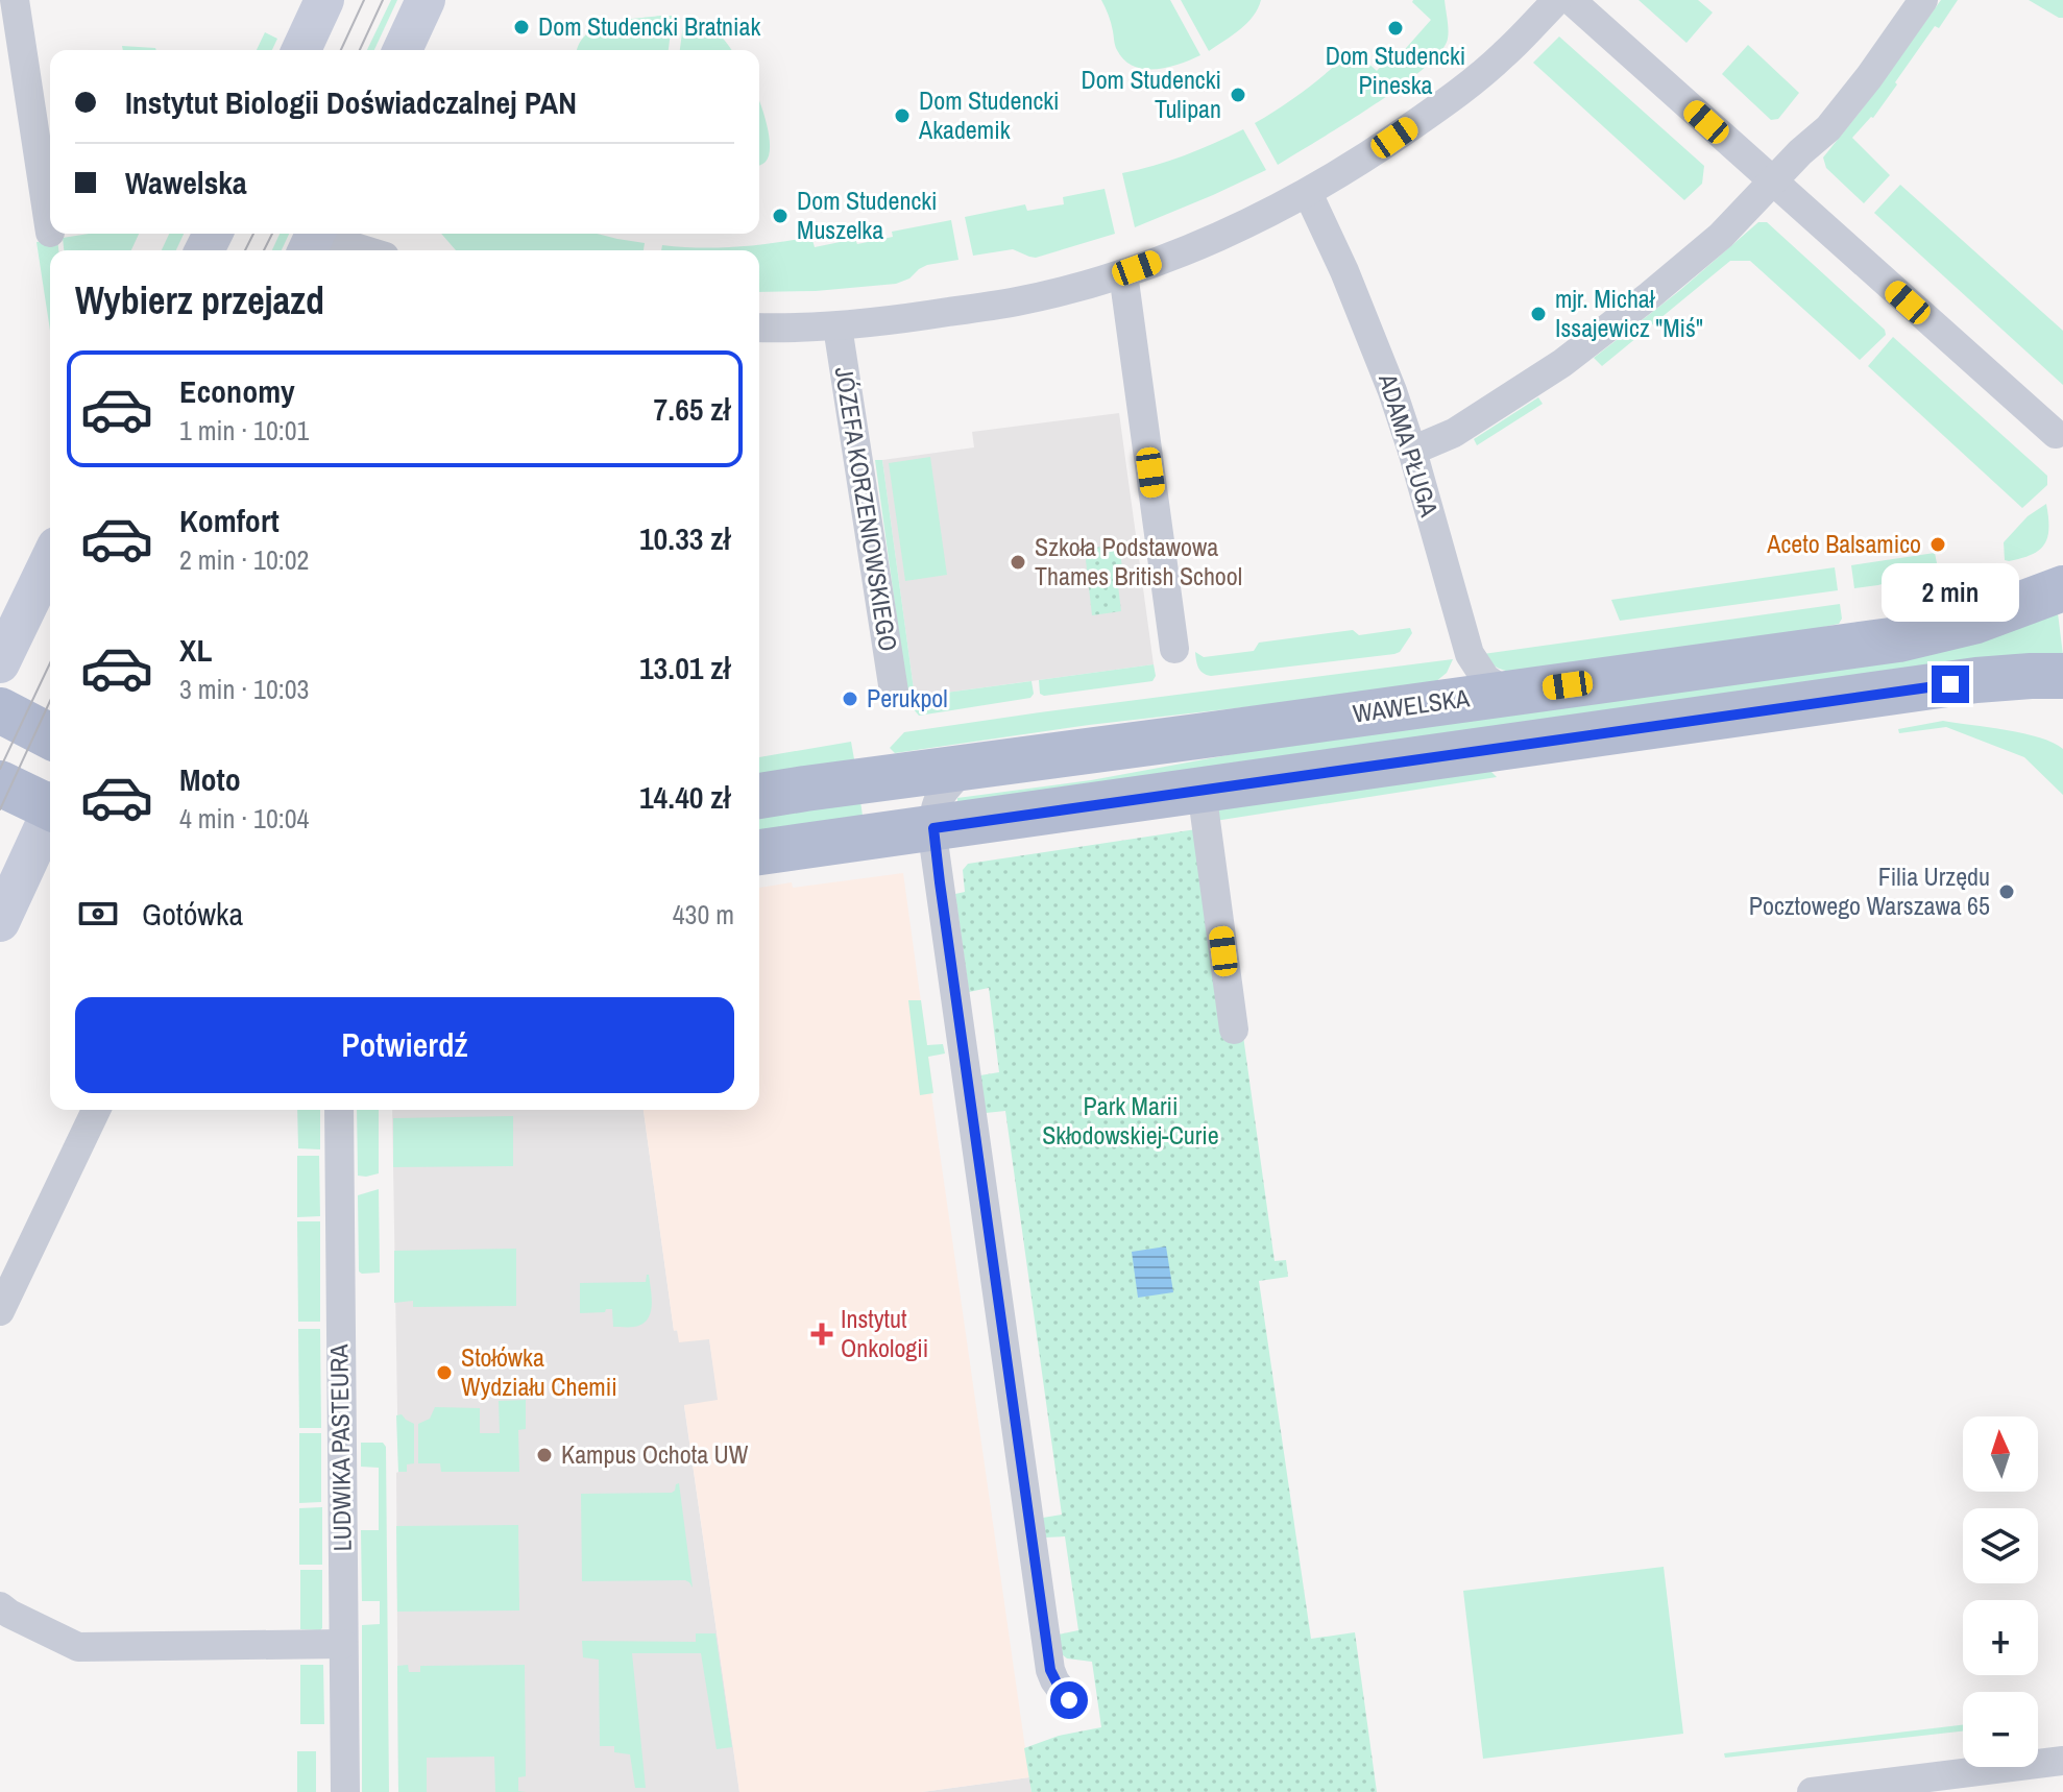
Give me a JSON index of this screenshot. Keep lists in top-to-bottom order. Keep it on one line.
{"streets":{"main road":["WAWELSKA"],"street":["ADAMA PŁUGA","JÓZEFA KORZENIOWSKIEGO","LUDWIKA PASTEURA"]},"crossings":[["ADAMA PŁUGA","WAWELSKA"]],"parks":["Park Marii Skłodowskiej-Curie"],"places":{"other":["Dom Studencki Bratniak","Dom Studencki Pineska","Dom Studencki Tulipan","Dom Studencki Akademik","Dom Studencki Muszelka","mjr. Michał Issajewicz \"Miś\"","Aceto Balsamico","Szkoła Podstawowa Thames British School","Perukpol","Filia Urzędu Pocztowego Warszawa 65","Stołówka Wydziału Chemii","Kampus Ochota UW"],"health":["Instytut Onkologii"]},"north":"top","page":{"banner":["Instytut Biologii Doświadczalnej PAN","Wawelska"],"heading":"Wybierz przejazd","list":[{"name":"Economy","note":"1 min · 10:01","value":"7.65 zł"},{"name":"Komfort","note":"2 min · 10:02","value":"10.33 zł"},{"name":"XL","note":"3 min · 10:03","value":"13.01 zł"},{"name":"Moto","note":"4 min · 10:04","value":"14.40 zł"}],"bubble":"2 min","pay":["Gotówka","430 m"],"buttons":"Potwierdź","map_buttons":["+","−"]}}
